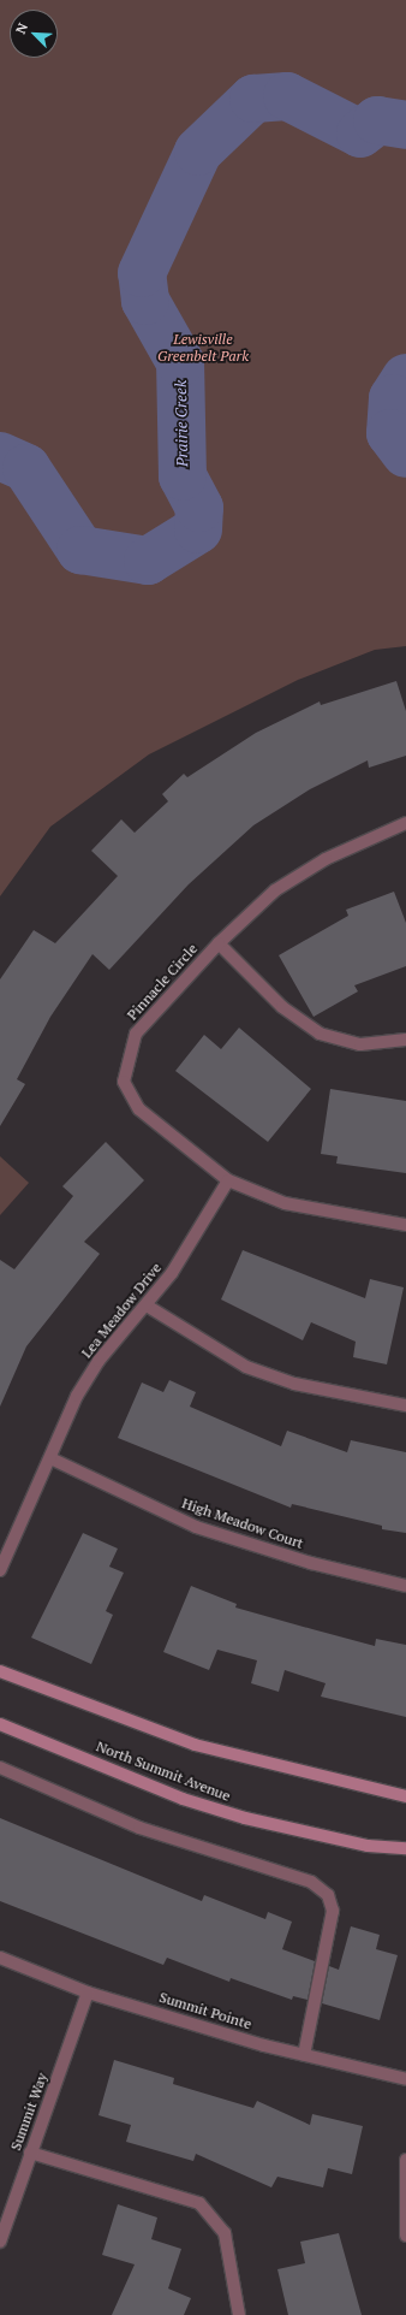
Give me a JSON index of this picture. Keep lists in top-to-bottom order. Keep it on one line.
{"streets":{"main road":["North Summit Avenue"],"street":["Pinnacle Circle","Lea Meadow Drive","High Meadow Court","Summit Pointe","Summit Way"]},"crossings":[["Pinnacle Circle","Lea Meadow Drive"],["Lea Meadow Drive","High Meadow Court"],["Summit Pointe","Summit Way"]],"water":["Prairie Creek"],"parks":["Lewisville Greenbelt Park"],"north":"top left"}
